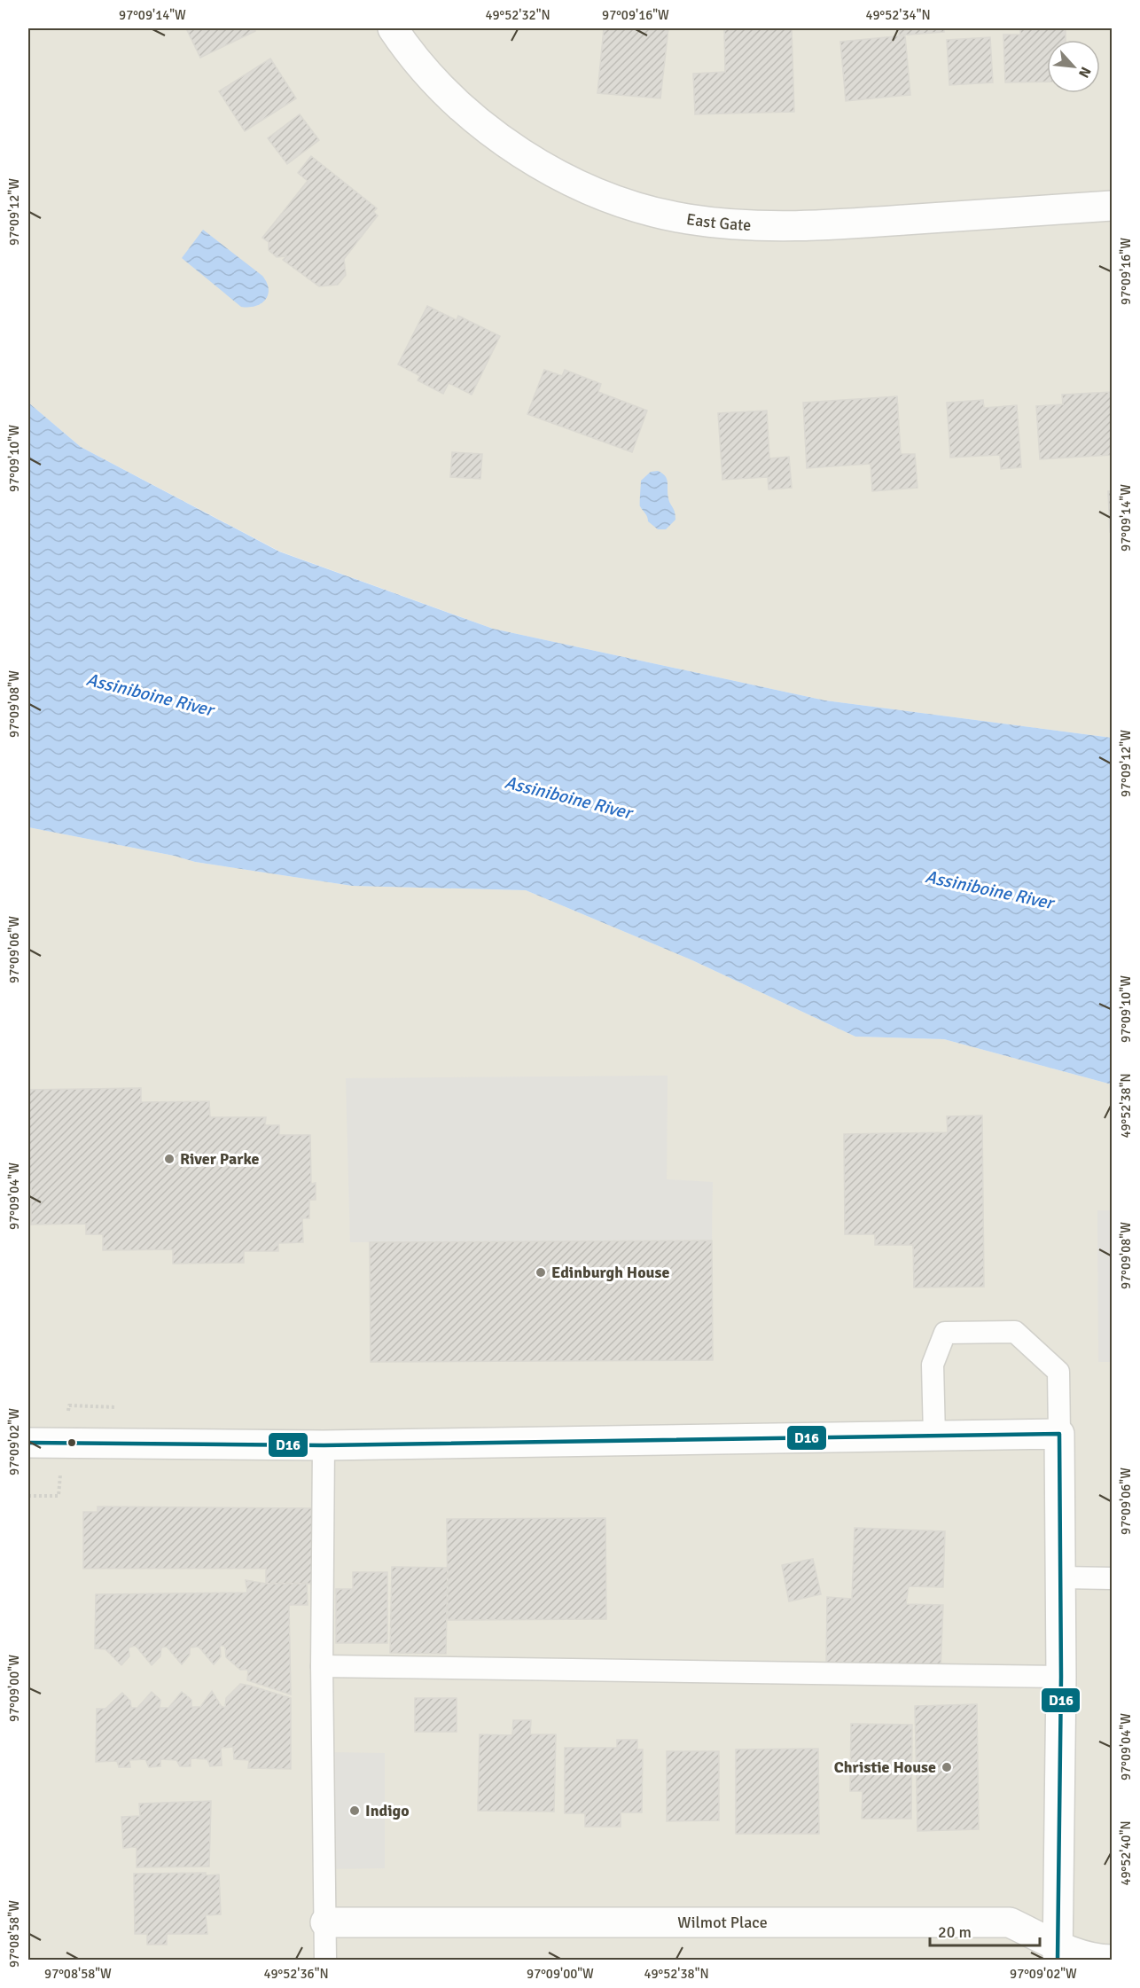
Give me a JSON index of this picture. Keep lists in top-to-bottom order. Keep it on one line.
{"streets":{"street":["East Gate","Wilmot Place"]},"water":["Assiniboine River"],"places":["River Parke","Edinburgh House","Christie House","Indigo"],"lines":["transit line D16"],"scale_bar":"20 m","north":"bottom right","coordinates":["97°09'14\"W","49°52'32\"N","97°09'16\"W","49°52'34\"N","97°09'12\"W","97°09'10\"W","97°09'08\"W","97°09'06\"W","49°52'38\"N","97°09'04\"W","97°09'02\"W","97°09'00\"W","49°52'40\"N","97°08'58\"W","49°52'36\"N"]}
